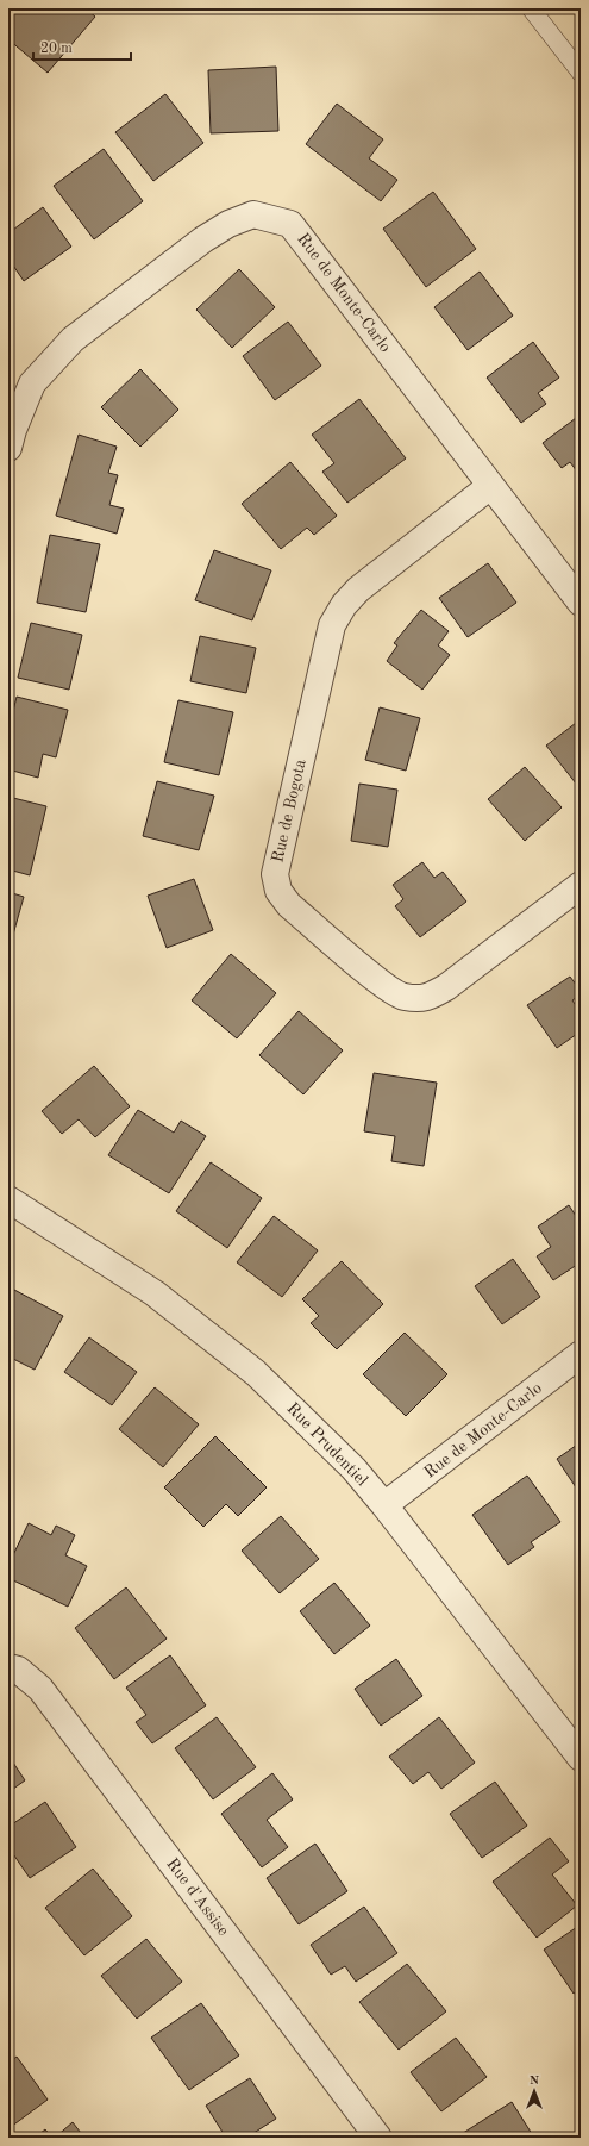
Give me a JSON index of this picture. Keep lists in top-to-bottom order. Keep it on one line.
{"streets":{"street":["Rue de Monte-Carlo","Rue de Bogota","Rue Prudentiel","Rue d'Assise"]},"crossings":[["Rue de Monte-Carlo","Rue de Bogota"],["Rue de Monte-Carlo","Rue Prudentiel"]],"scale_bar":"20 m","north":"top"}
